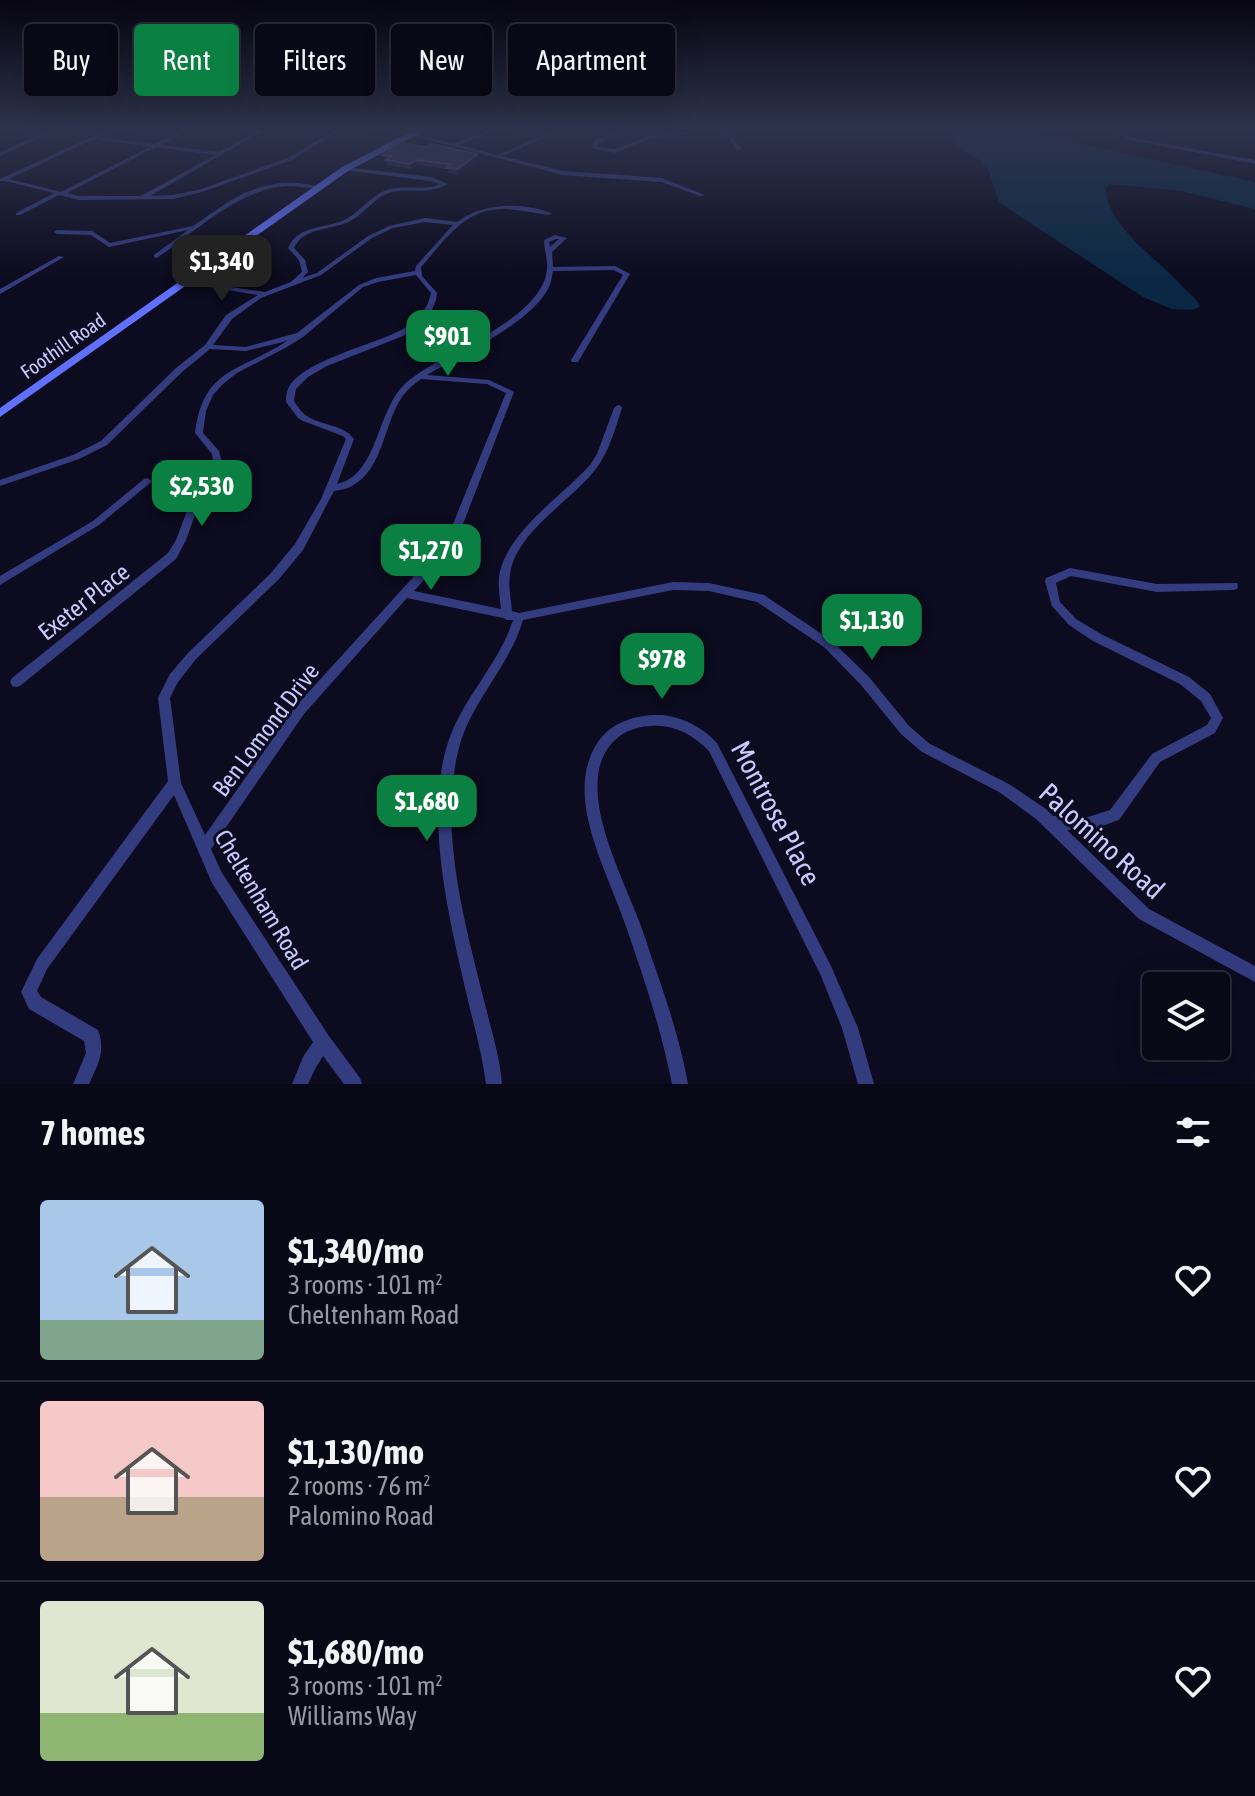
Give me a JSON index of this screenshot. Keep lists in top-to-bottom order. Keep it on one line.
{"streets":{"main road":["Foothill Road"],"street":["Exeter Place","Ben Lomond Drive","Montrose Place","Palomino Road","Cheltenham Road"]},"crossings":[["Exeter Place","Cheltenham Road"],["Ben Lomond Drive","Palomino Road"],["Ben Lomond Drive","Cheltenham Road"]],"page":{"chip":["Buy","Rent","Filters","New","Apartment"],"price":["$1,340","$901","$2,530","$1,270","$1,130","$978","$1,680"],"heading":"7 homes","list":[{"name":"$1,340/mo","note":"3 rooms · 101 m² · Cheltenham Road"},{"name":"$1,130/mo","note":"2 rooms · 76 m² · Palomino Road"},{"name":"$1,680/mo","note":"3 rooms · 101 m² · Williams Way"}]}}
